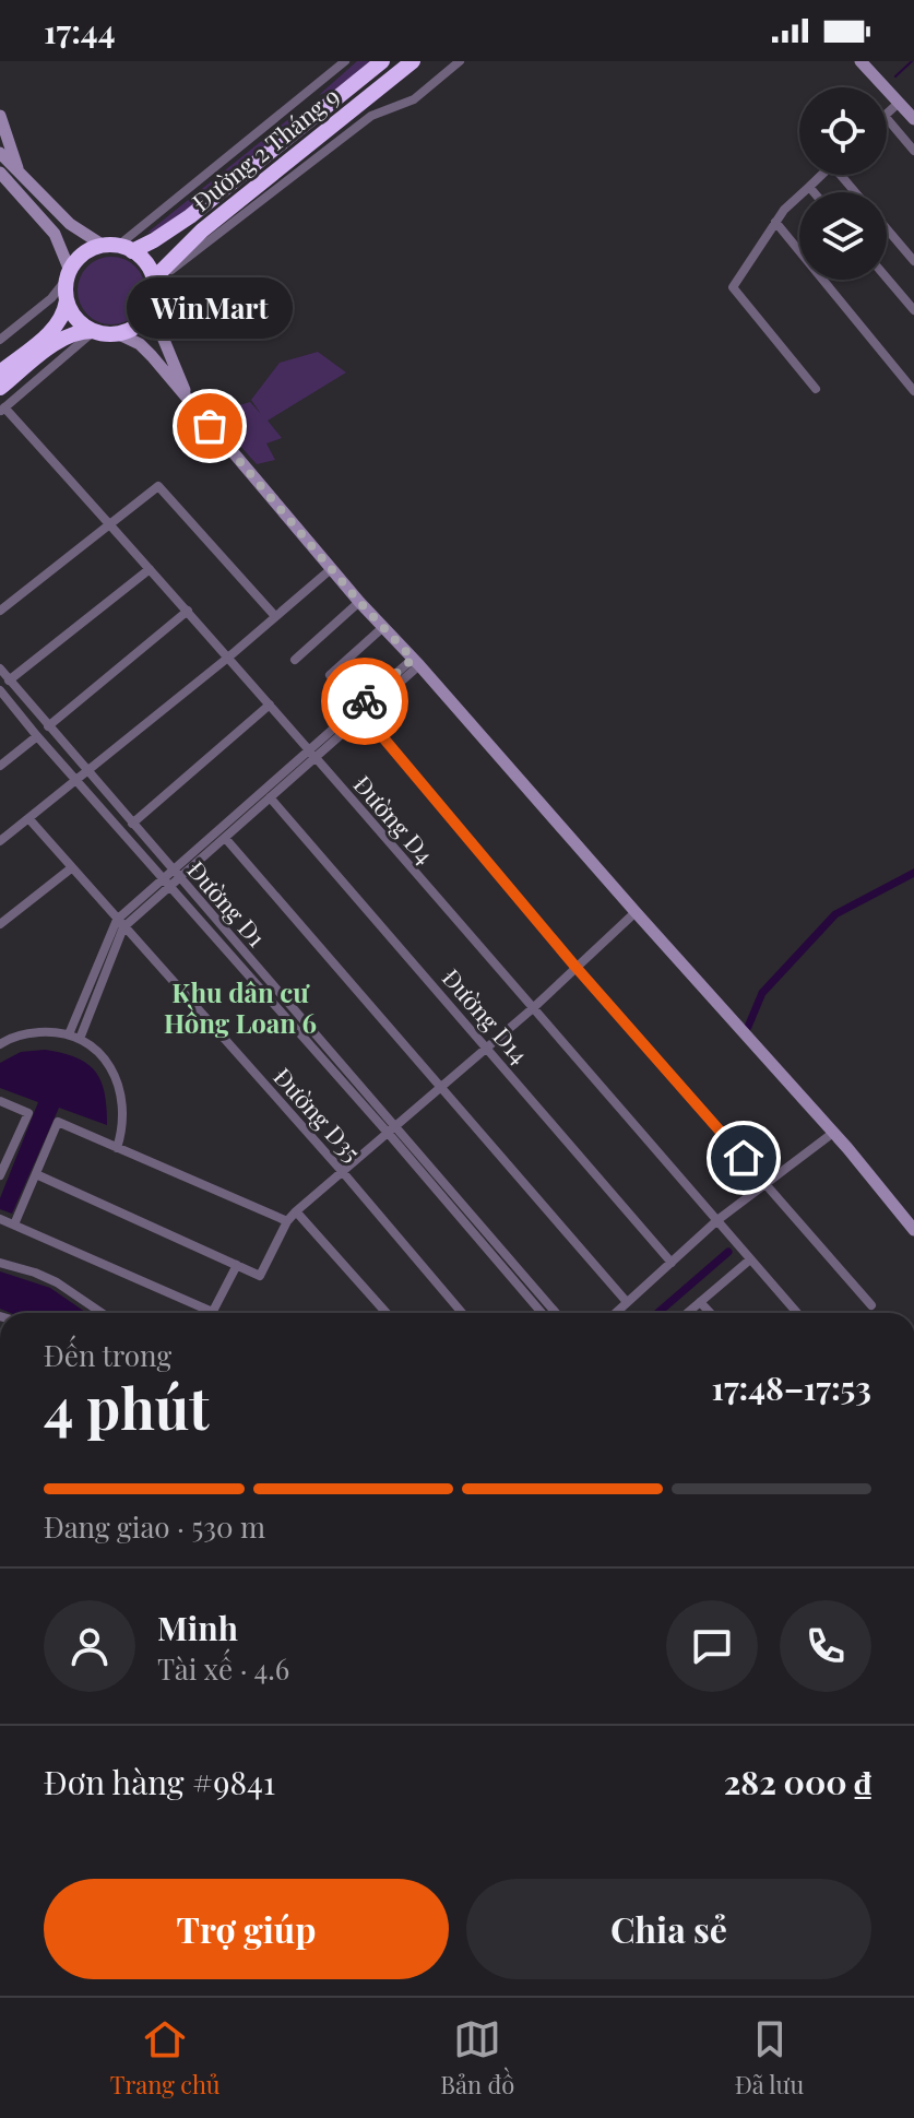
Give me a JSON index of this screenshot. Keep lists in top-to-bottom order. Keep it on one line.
{"streets":{"highway":["Đường 2 Tháng 9"],"street":["Đường D4","Đường D1","Đường D14","Đường D35"]},"districts":["Khu dân cư Hồng Loan 6"],"places":["WinMart"],"page":{"status":"17:44","bubble":"WinMart","heading":["4 phút","Đến trong","17:48–17:53"],"panel":["Minh","Tài xế · 4.6","Đơn hàng #9841","282 000 ₫"],"bar":"Đang giao · 530 m","buttons":["Trợ giúp","Chia sẻ"],"tabs":["Trang chủ","Bản đồ","Đã lưu"]}}
